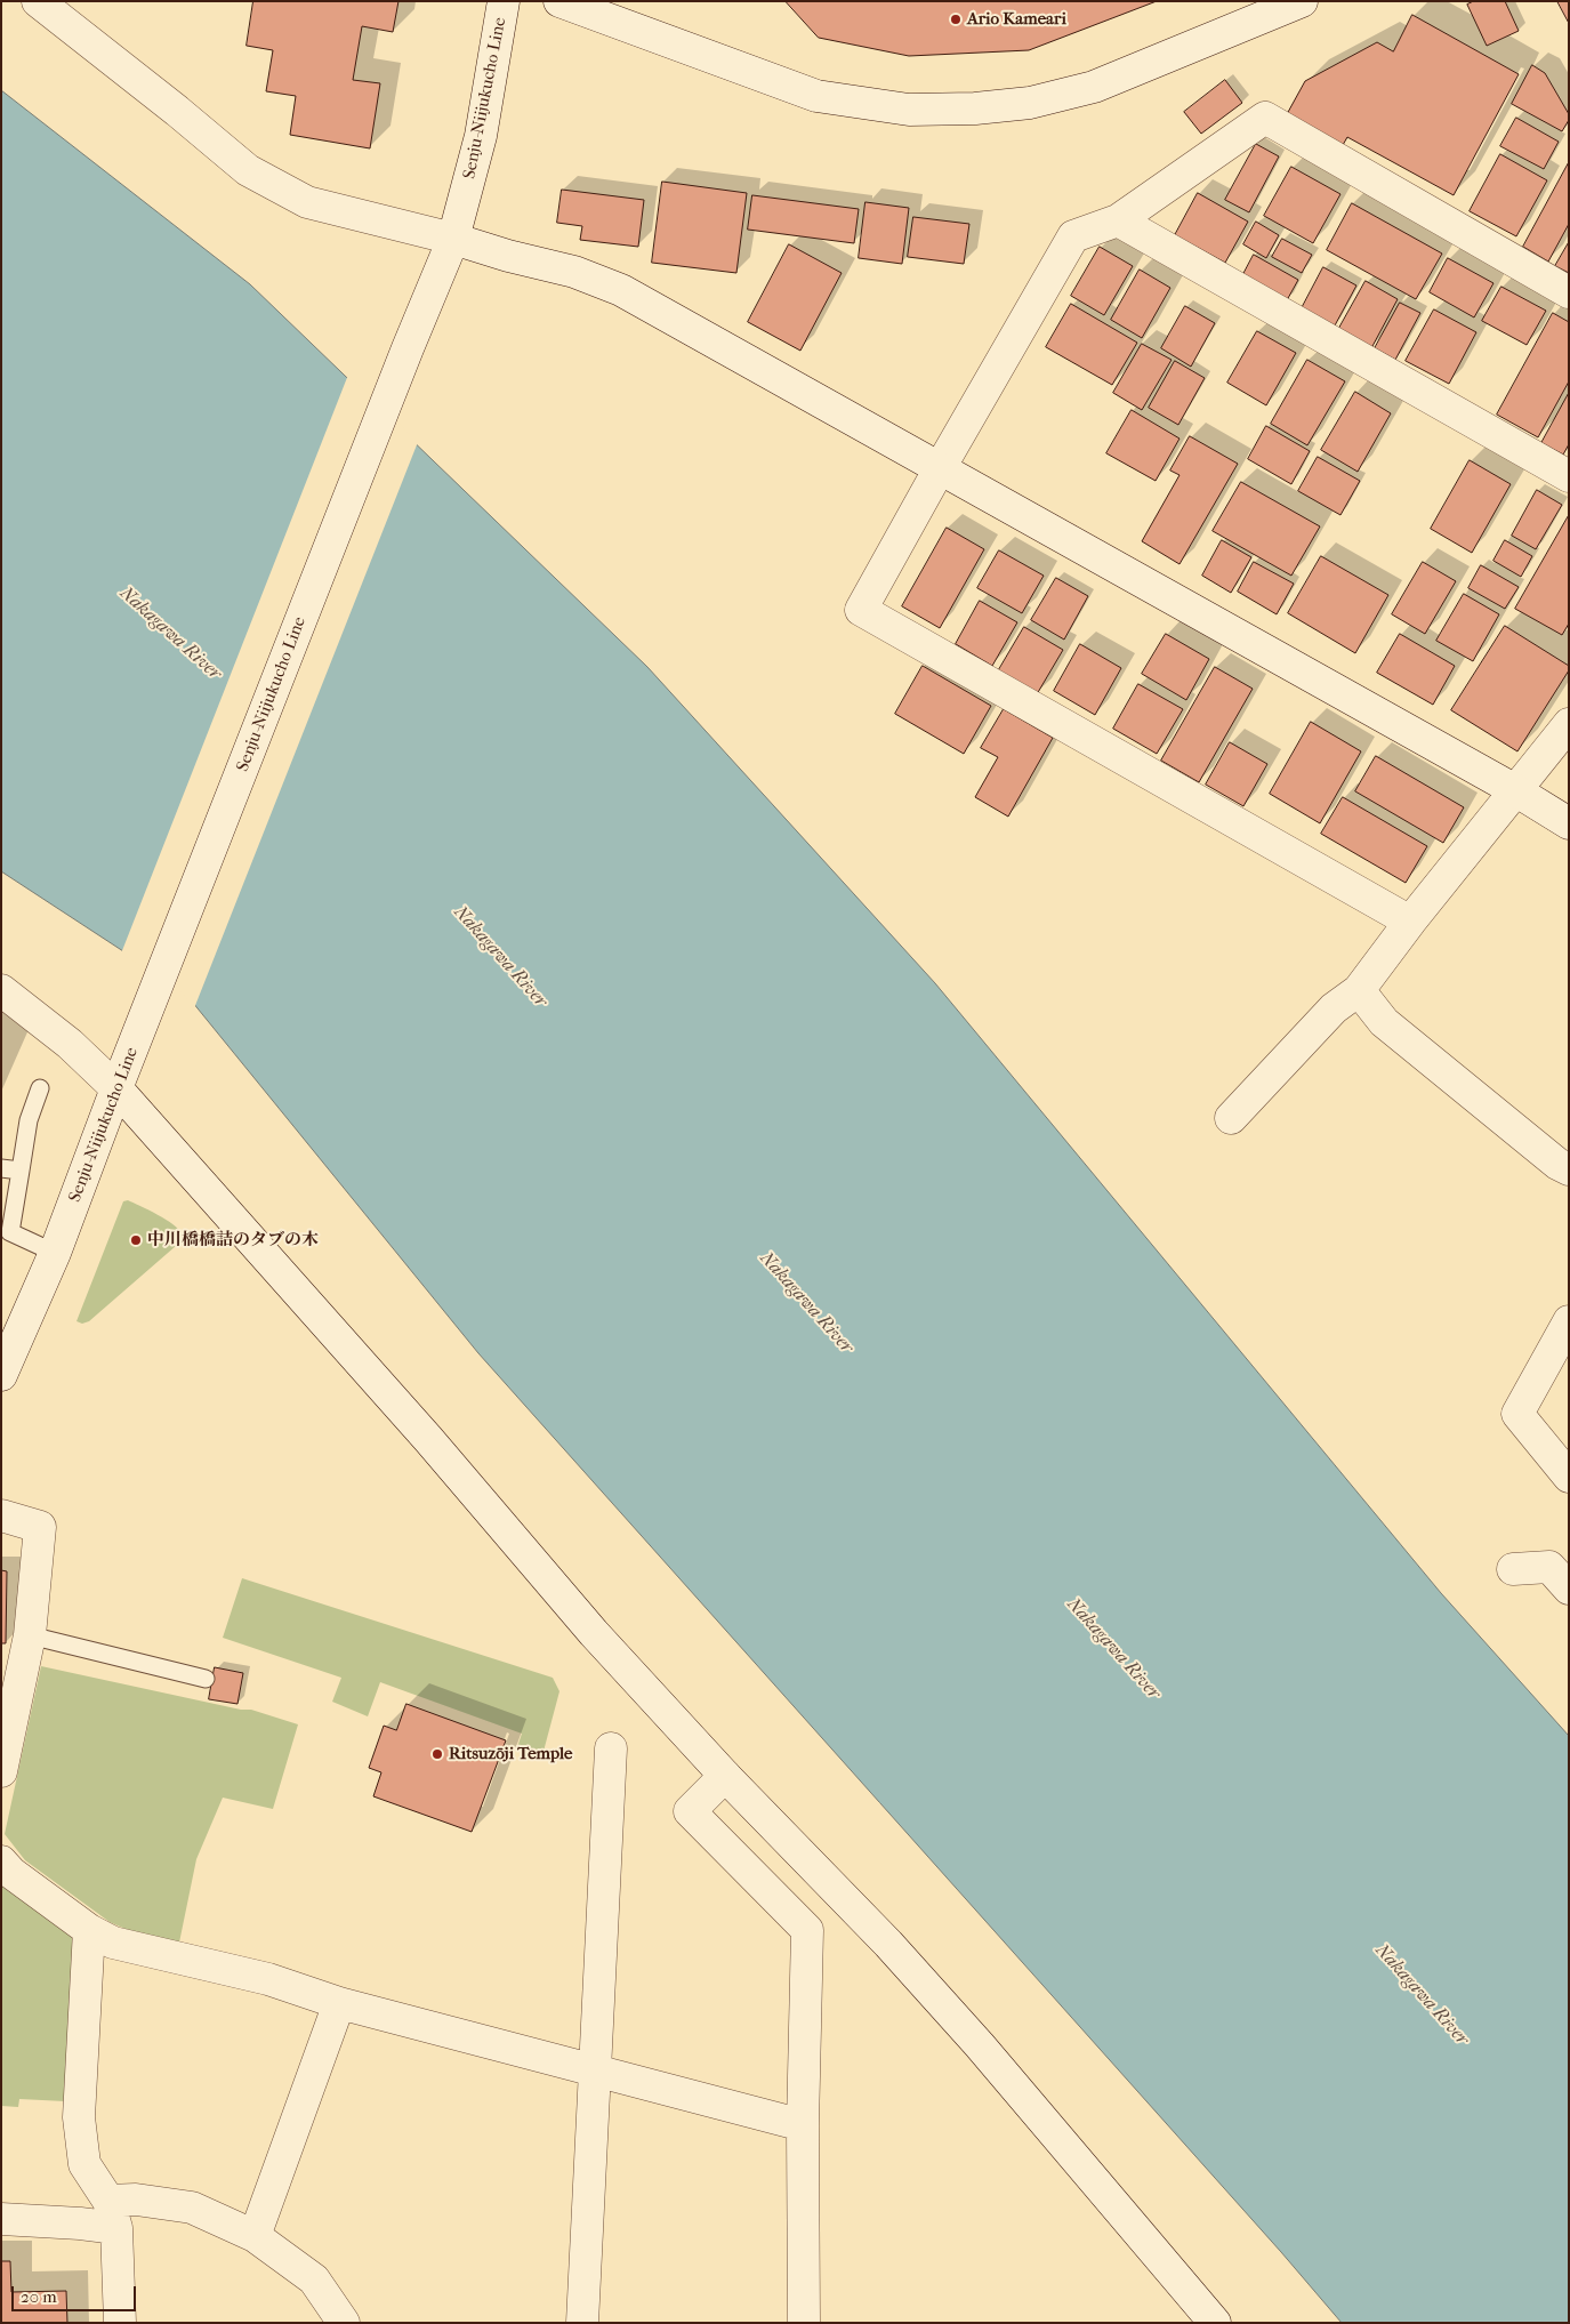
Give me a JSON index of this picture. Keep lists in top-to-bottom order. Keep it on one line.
{"streets":{"street":["Senju-Niijukucho Line"]},"water":["Nakagawa River"],"places":["Ario Kameari","中川橋橋詰のタブの木","Ritsuzōji Temple"],"scale_bar":"20 m"}
